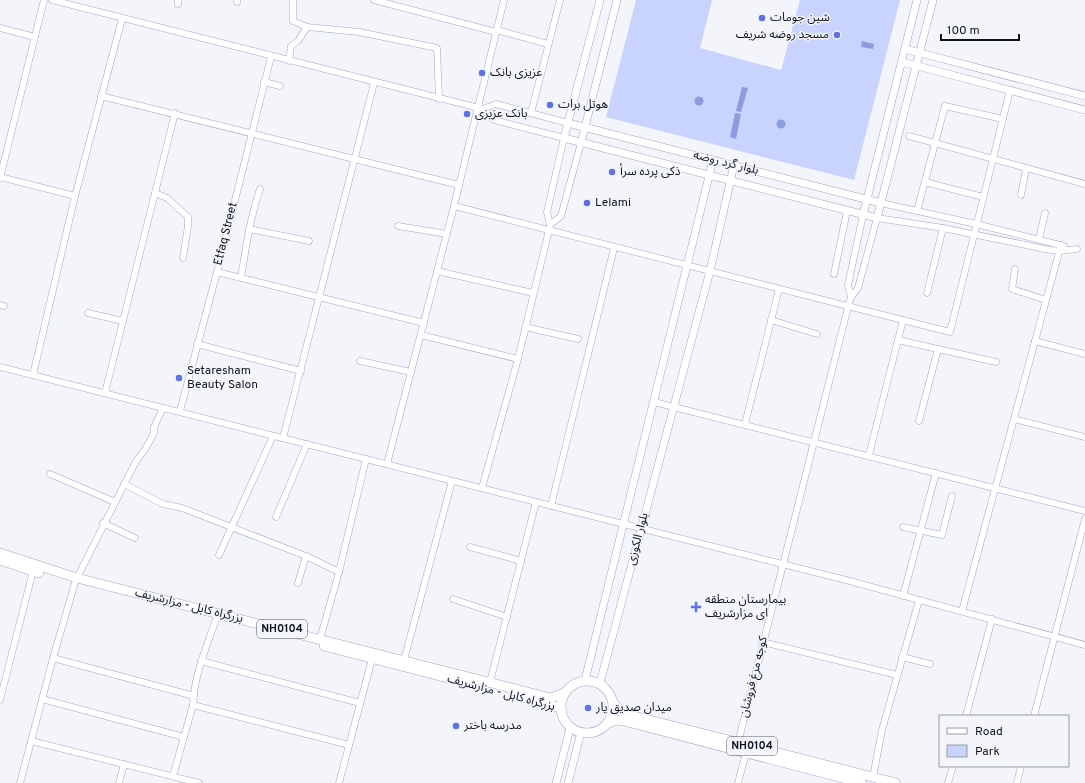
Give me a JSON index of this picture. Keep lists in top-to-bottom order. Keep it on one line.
{"streets":{"highway":["بزرگراه کابل - مزارشریف","NH0104"],"main road":["بلوار گرد روضه","بلوار الکوزی"],"street":["Etfaq Street","كوجه مرغ فروشان"]},"crossings":[["بلوار گرد روضه","بلوار الکوزی"],["بلوار الکوزی","بزرگراه کابل - مزارشریف"],["بلوار الکوزی","NH0104"],["بزرگراه کابل - مزارشریف","NH0104"],["NH0104","كوجه مرغ فروشان"]],"places":{"other":["شین جومات","مسجد روضه شریف","عزیزی بانک","هوتل برات","بانک عزیزی","ذکی پرده سرأ","Lelami","Setaresham Beauty Salon","میدان صدیق یار","مدرسه باختر"],"health":["بیمارستان منطقه ای مزارشریف"]},"legend":["Road","Park"],"scale_bar":"100 m"}
